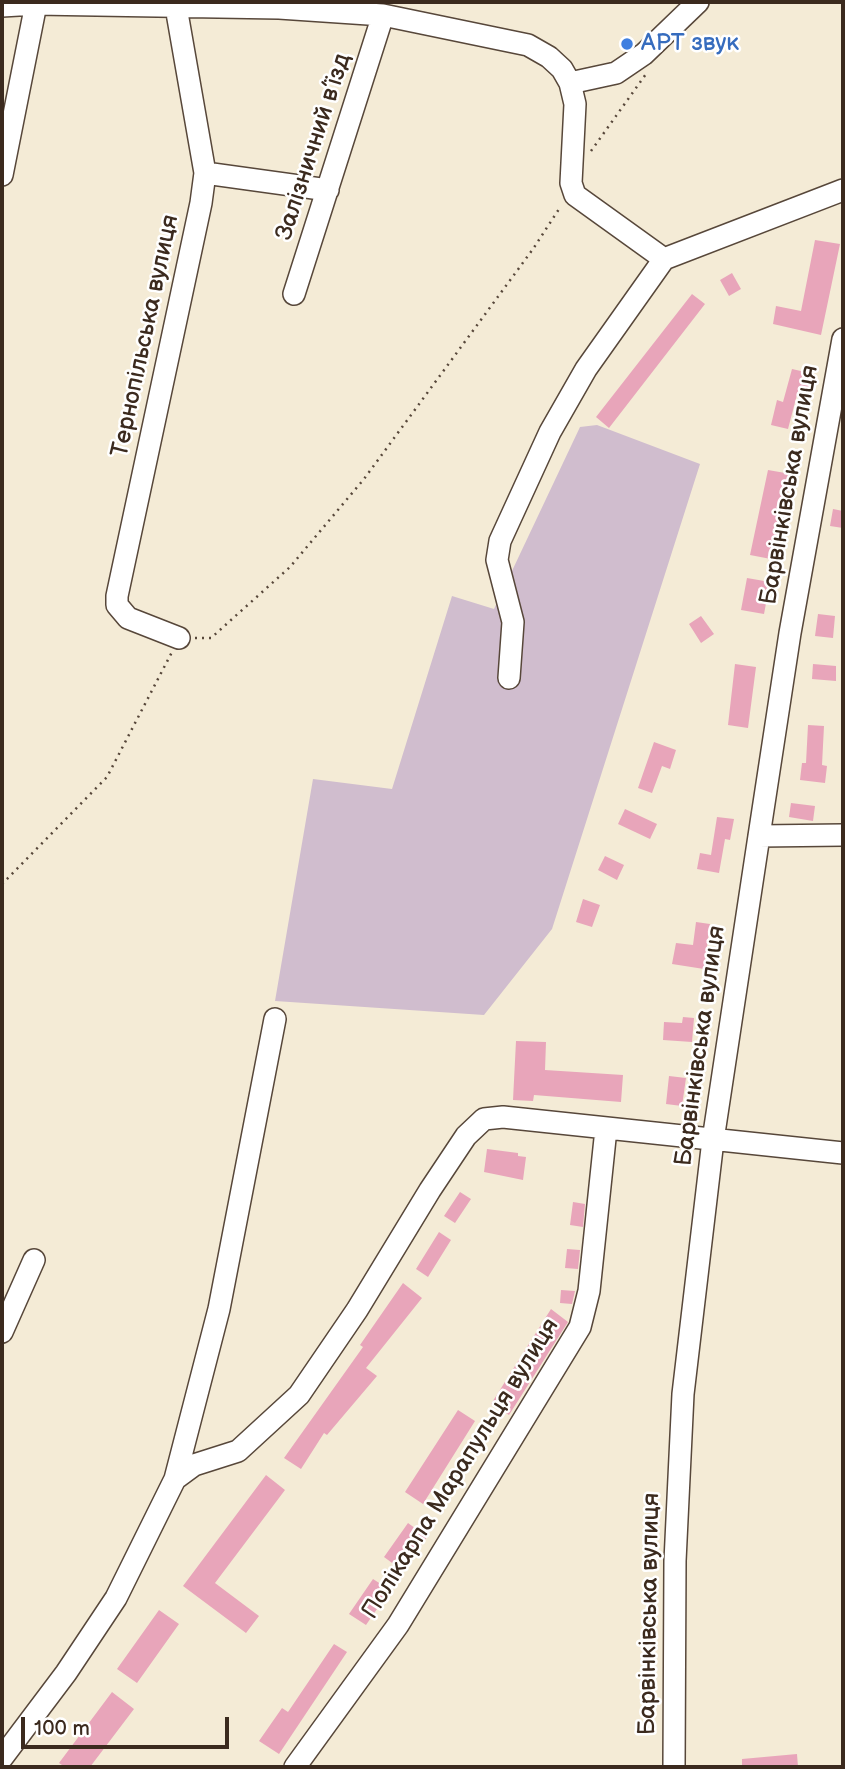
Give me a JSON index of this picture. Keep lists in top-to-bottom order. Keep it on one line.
{"streets":{"street":["Залізничний в’їзд","Тернопільська вулиця","Барвінківська вулиця","Полікарпа Марапульця вулиця"]},"places":["АРТ звук"],"scale_bar":"100 m"}
